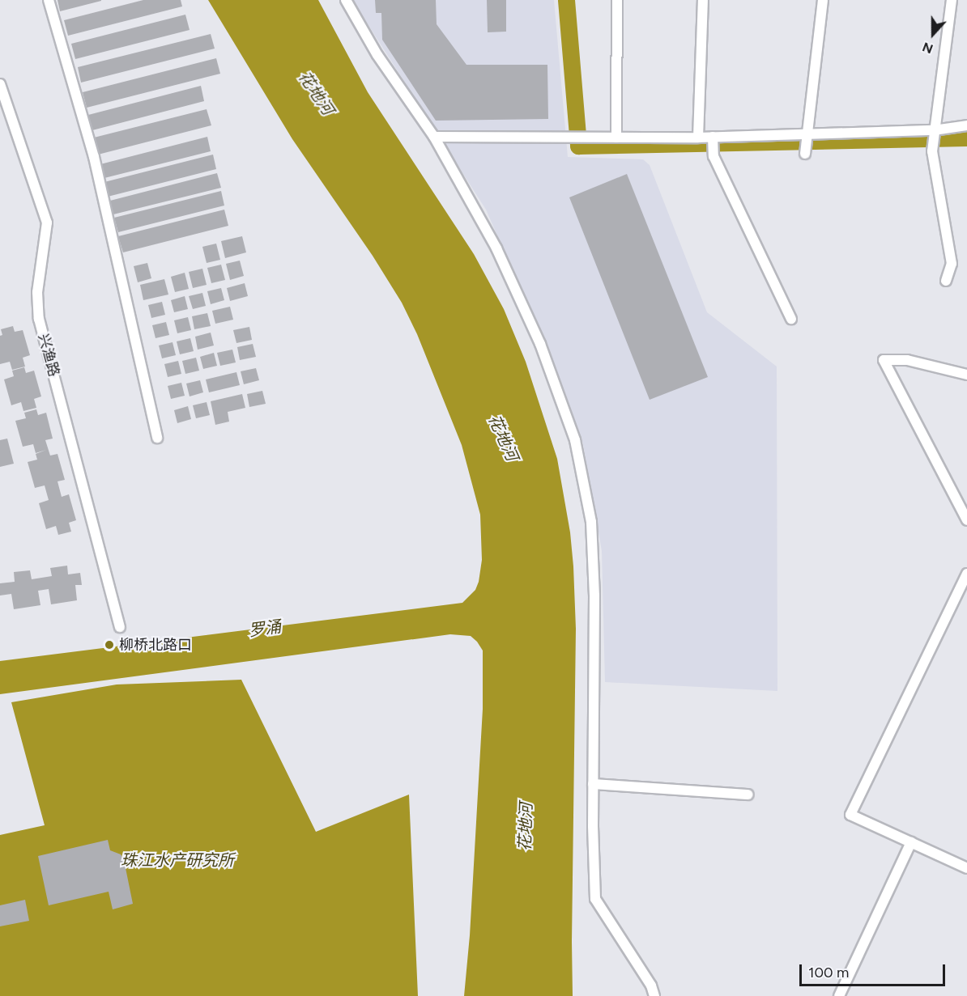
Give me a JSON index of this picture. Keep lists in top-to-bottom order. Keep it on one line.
{"streets":{"street":["兴渔路"]},"water":["花地河","罗涌","珠江水产研究所"],"places":["柳桥北路口"],"scale_bar":"100 m","north":"bottom"}
